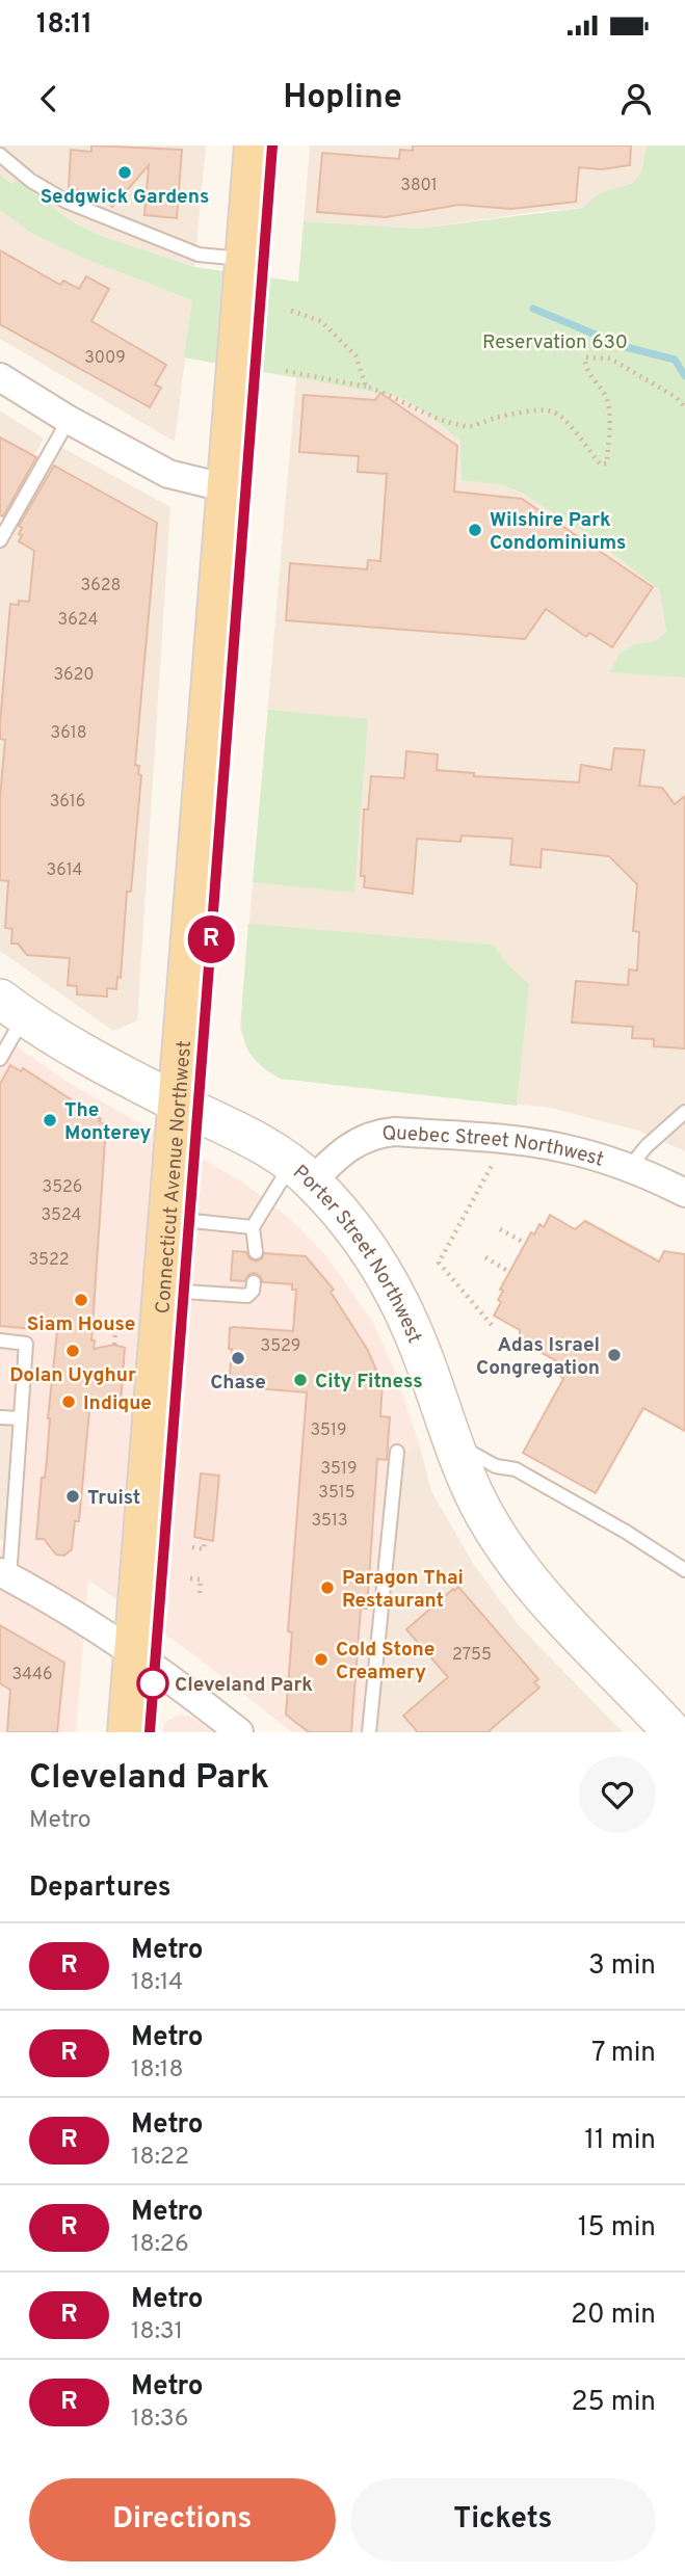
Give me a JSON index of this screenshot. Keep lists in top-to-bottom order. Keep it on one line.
{"streets":{"main road":["Connecticut Avenue Northwest","Porter Street Northwest"],"street":["Quebec Street Northwest"]},"crossings":[["Quebec Street Northwest","Porter Street Northwest"],["Connecticut Avenue Northwest","Porter Street Northwest"]],"parks":["Reservation 630"],"places":["Sedgwick Gardens","Wilshire Park Condominiums","The Monterey","Siam House","Dolan Uyghur","Adas Israel Congregation","Chase","City Fitness","Indique","Truist","Paragon Thai Restaurant","Cold Stone Creamery","Cleveland Park"],"lines":["metro line R"],"house_numbers":["3801","3009","3628","3624","3620","3618","3616","3614","3526","3524","3522","3529","3519","3519","3515","3513","2755","3446"],"page":{"status":"18:11","header":"Hopline","on_map":"R","heading":[["Cleveland Park","Metro"],"Departures"],"list":[{"mark":"R","name":"Metro","note":"18:14","value":"3 min"},{"mark":"R","name":"Metro","note":"18:18","value":"7 min"},{"mark":"R","name":"Metro","note":"18:22","value":"11 min"},{"mark":"R","name":"Metro","note":"18:26","value":"15 min"},{"mark":"R","name":"Metro","note":"18:31","value":"20 min"},{"mark":"R","name":"Metro","note":"18:36","value":"25 min"}],"buttons":["Directions","Tickets"]}}
